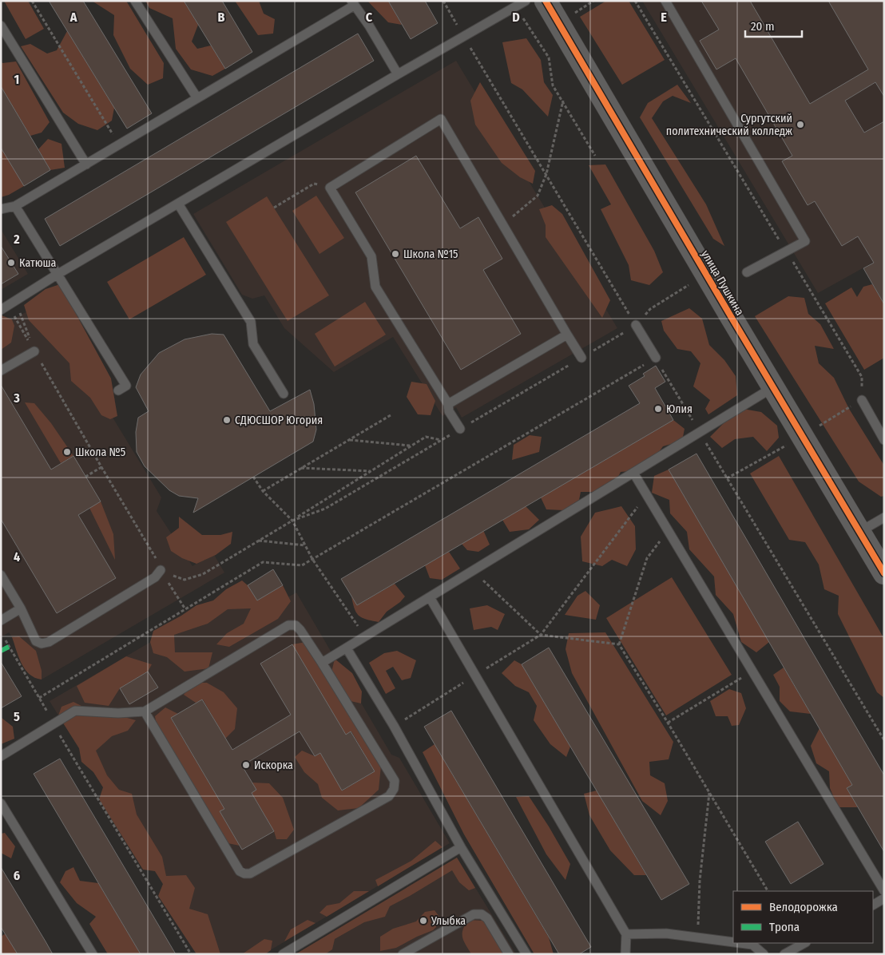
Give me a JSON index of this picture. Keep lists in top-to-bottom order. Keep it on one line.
{"streets":{"street":["улица Пушкина"]},"places":["Сургутский политехнический колледж","Школа №15","Катюша","Юлия","СДЮСШОР Югория","Школа №5","Искорка","Улыбка"],"legend":["Велодорожка","Тропа"],"scale_bar":"20 m","grid":{"columns":["A","B","C","D","E"],"rows":["1","2","3","4","5","6"]}}
